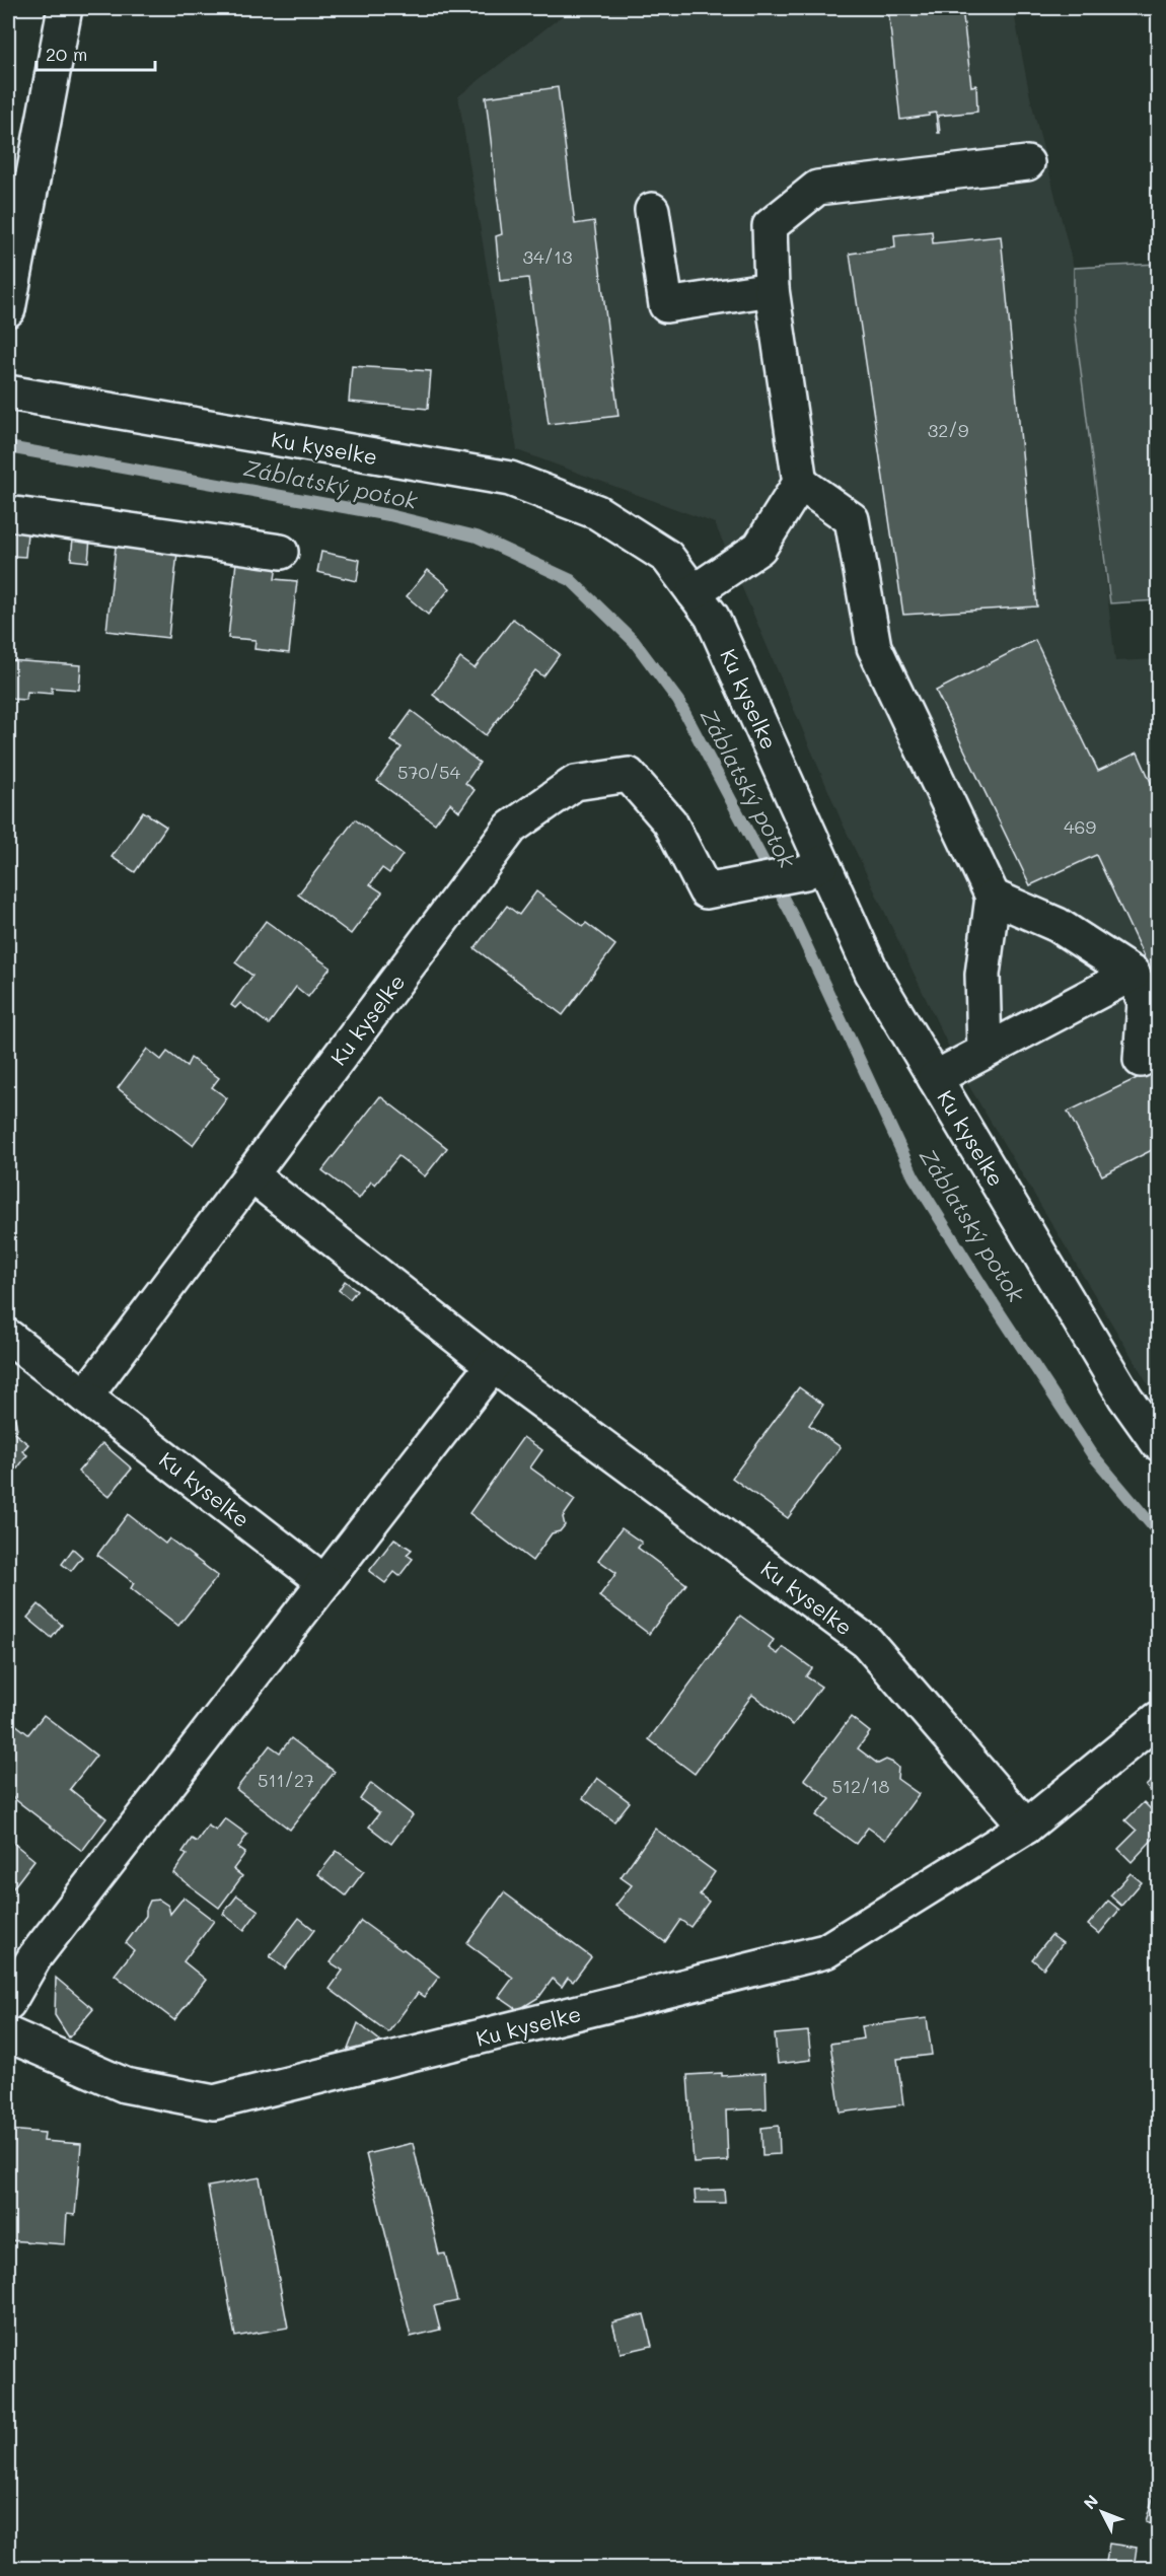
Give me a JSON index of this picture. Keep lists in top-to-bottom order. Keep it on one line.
{"streets":{"street":["Ku kyselke"]},"water":["Záblatský potok"],"house_numbers":["34/13","32/9","570/54","469","511/27","512/18"],"scale_bar":"20 m","north":"top left"}
